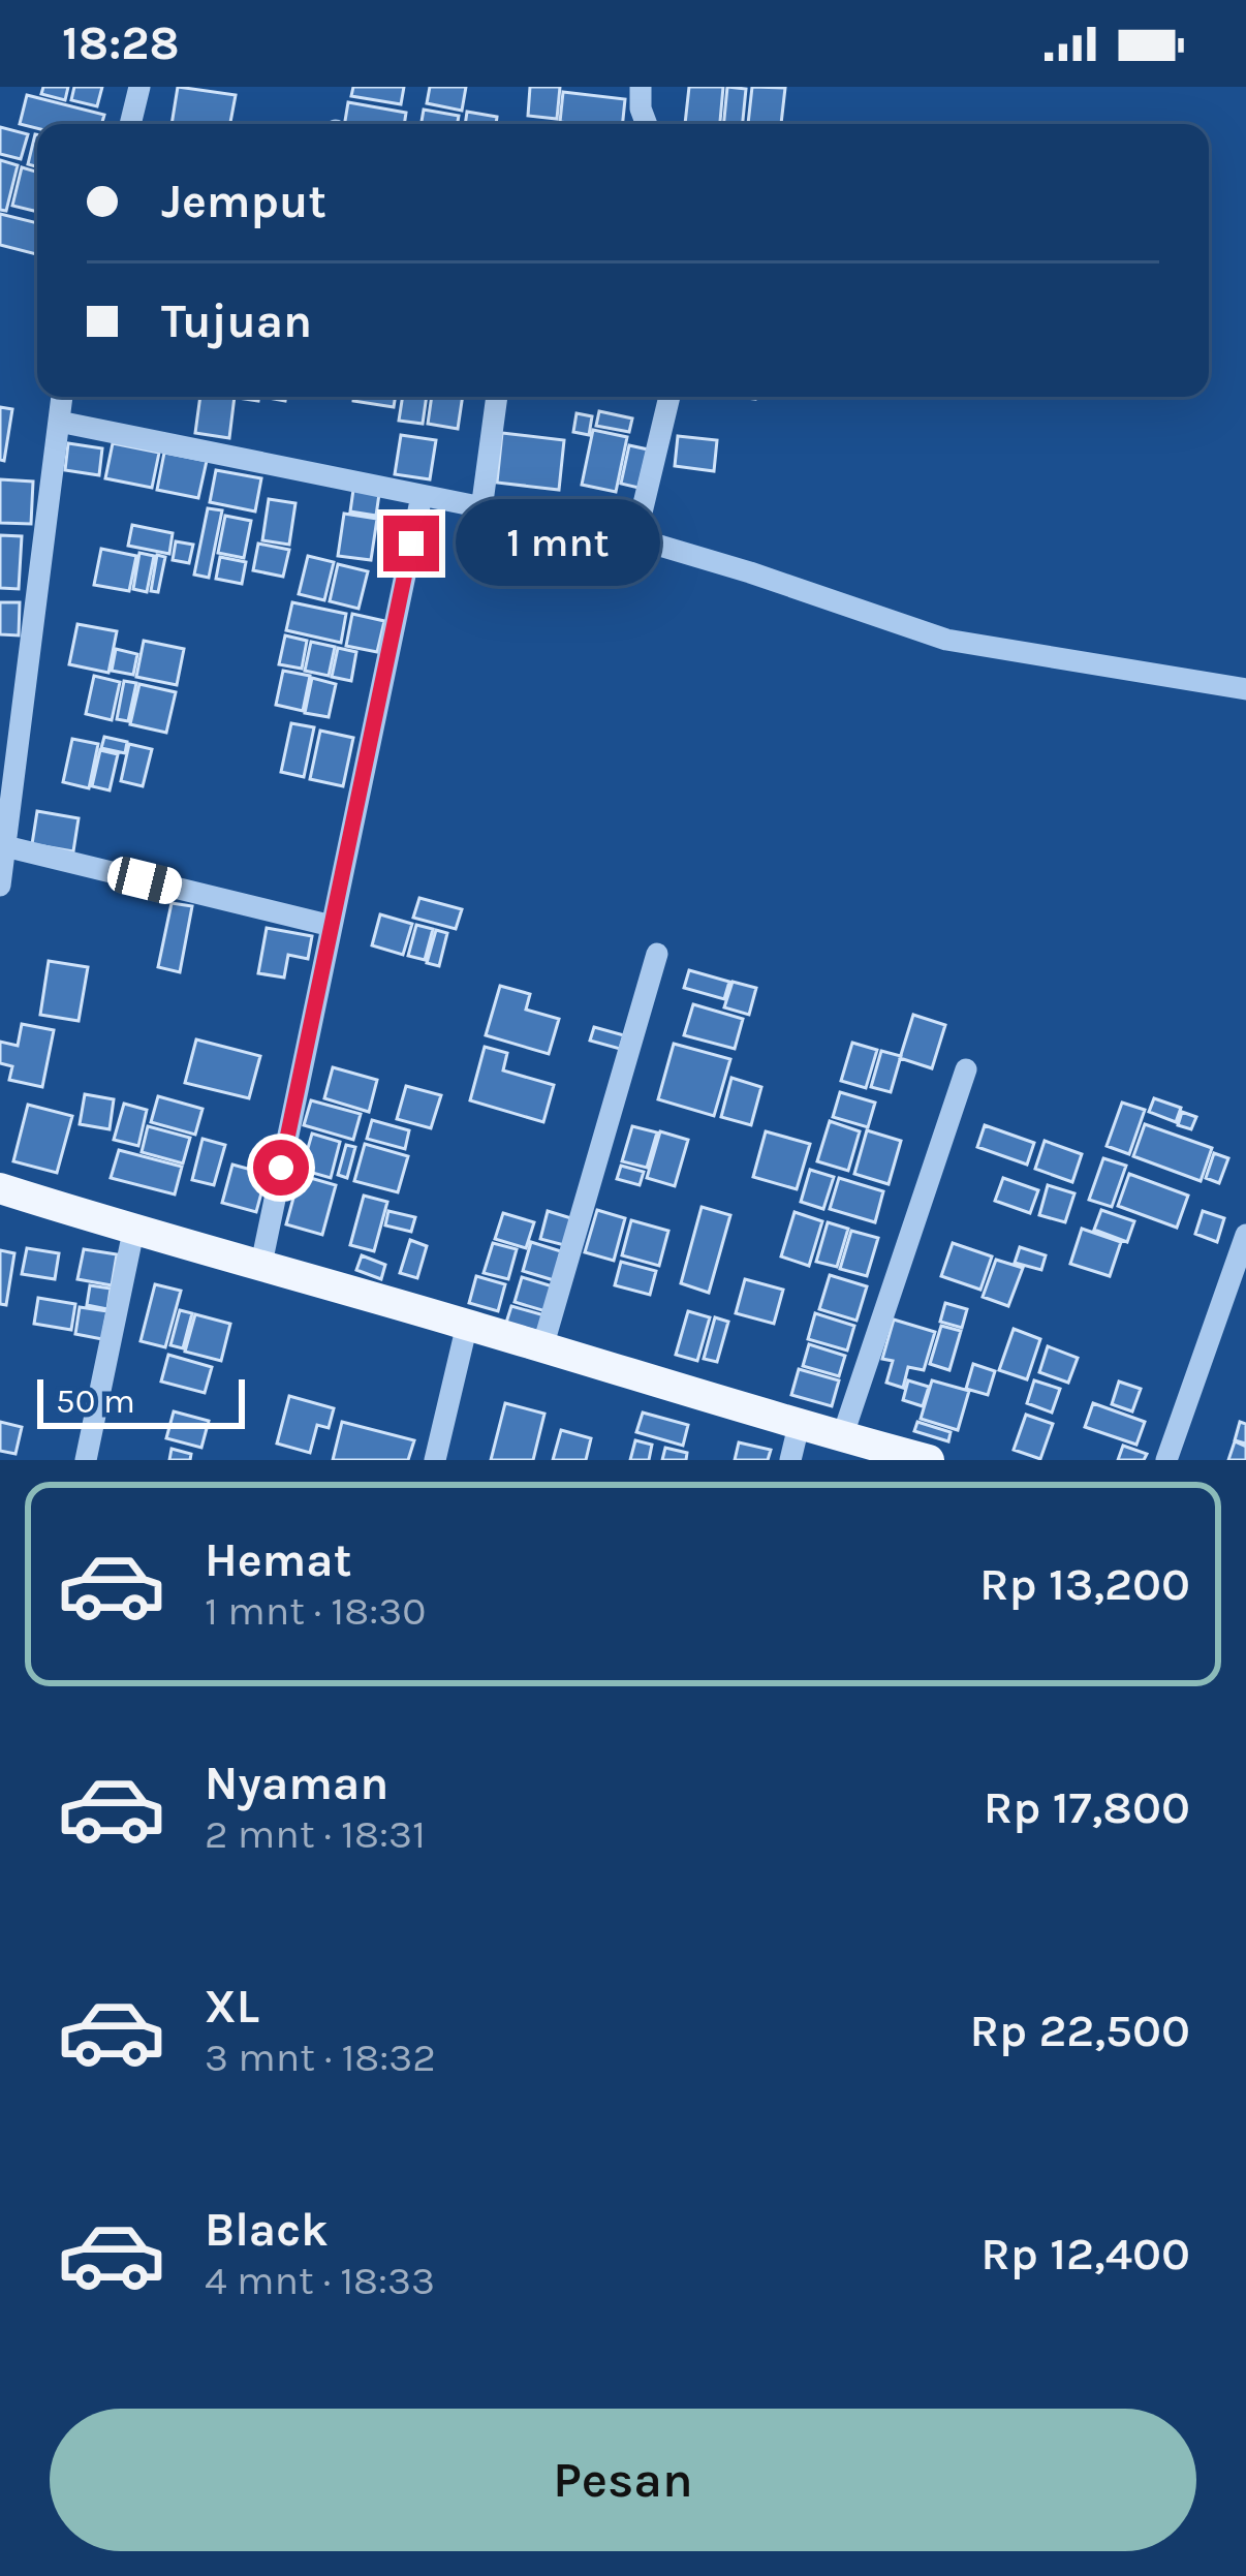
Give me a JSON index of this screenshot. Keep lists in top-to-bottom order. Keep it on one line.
{"scale_bar":"50 m","page":{"status":"18:28","banner":["Jemput","Tujuan"],"bubble":"1 mnt","scale":"50 m","list":[{"name":"Hemat","note":"1 mnt · 18:30","value":"Rp 13,200"},{"name":"Nyaman","note":"2 mnt · 18:31","value":"Rp 17,800"},{"name":"XL","note":"3 mnt · 18:32","value":"Rp 22,500"},{"name":"Black","note":"4 mnt · 18:33","value":"Rp 12,400"}],"buttons":"Pesan"}}
